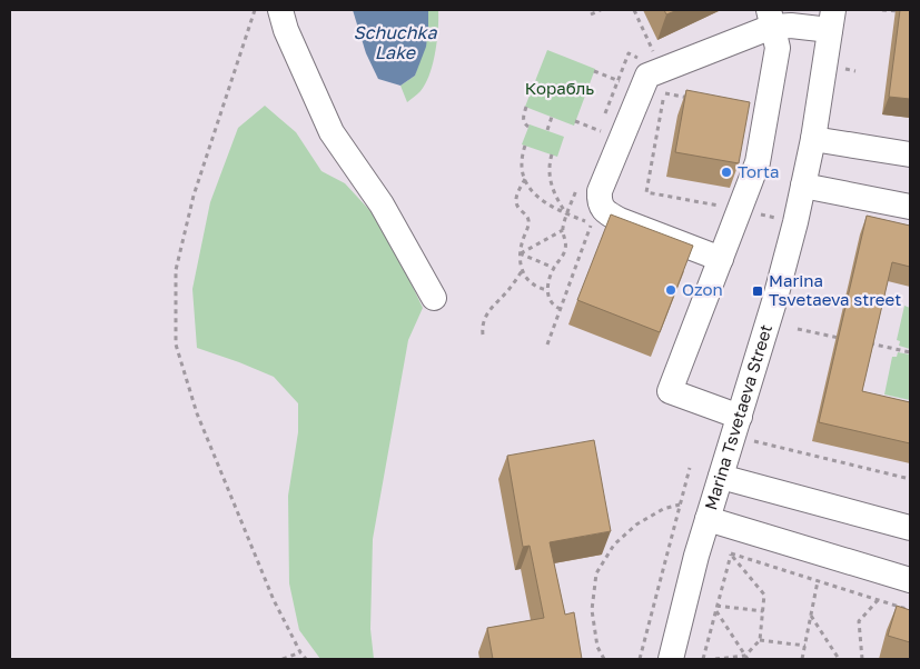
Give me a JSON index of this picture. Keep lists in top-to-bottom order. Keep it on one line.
{"streets":{"street":["Marina Tsvetaeva Street"]},"water":["Schuchka Lake"],"parks":["Корабль"],"places":{"other":["Torta","Ozon"],"transit":["Marina Tsvetaeva street"]}}
